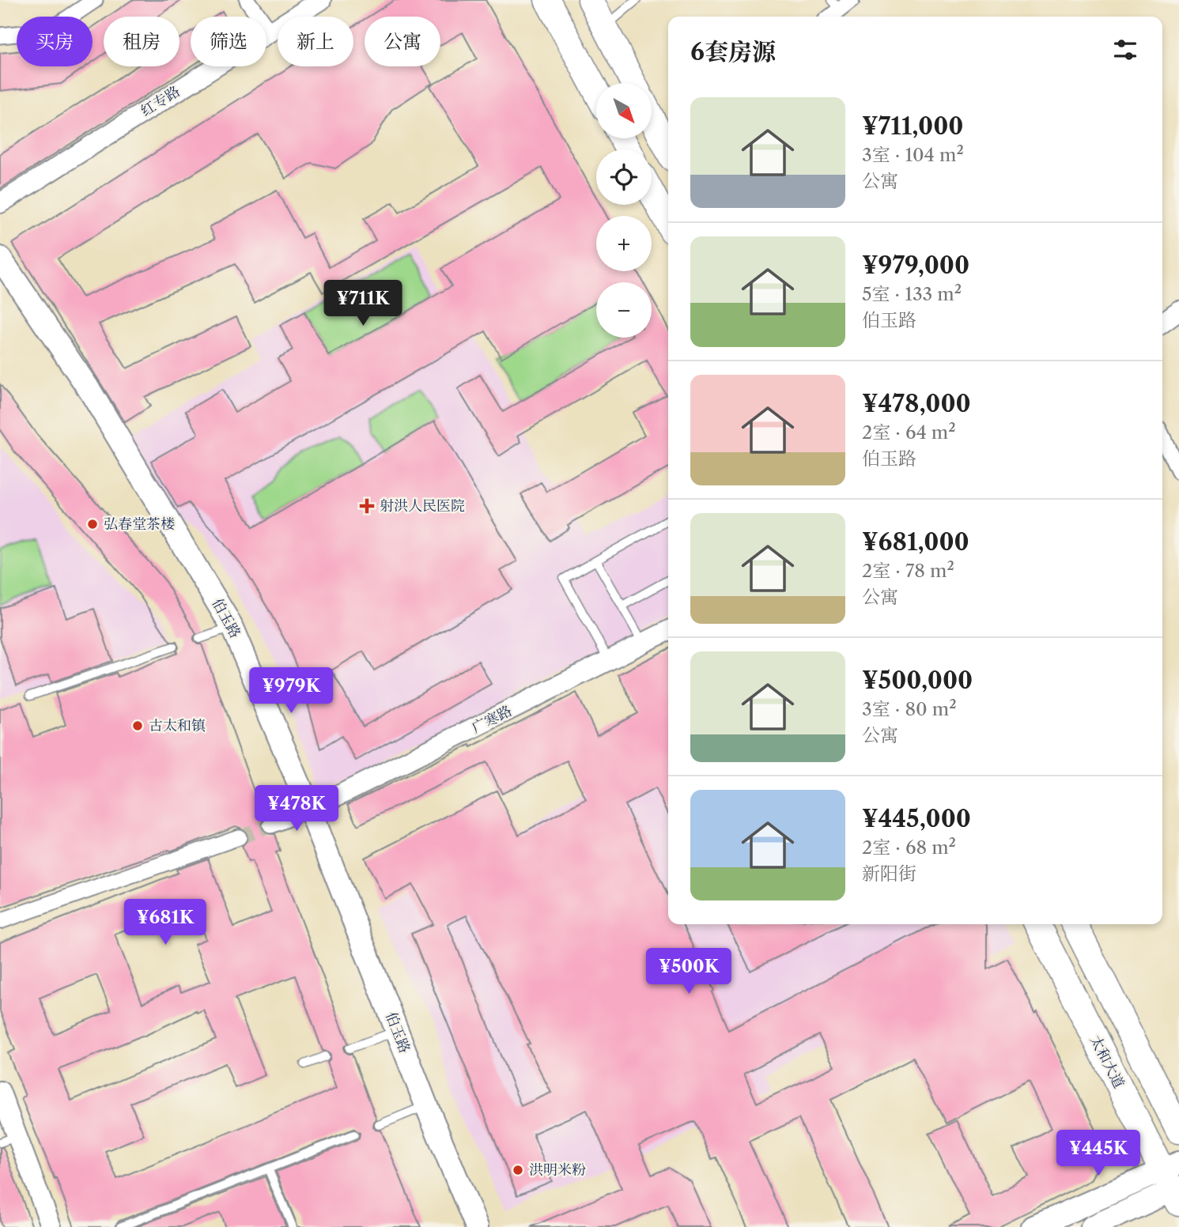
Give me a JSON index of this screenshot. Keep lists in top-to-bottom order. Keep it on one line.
{"streets":{"main road":["伯玉路","太和大道"],"street":["红专路","广寒路"]},"crossings":[["伯玉路","广寒路"]],"places":{"health":["射洪人民医院"],"other":["弘春堂茶楼","古太和镇","洪明米粉"]},"north":"bottom right","page":{"chip":["买房","租房","筛选","新上","公寓"],"heading":"6套房源","map_buttons":["+","−"],"list":[{"name":"¥711,000","note":"3室 · 104 m² · 公寓"},{"name":"¥979,000","note":"5室 · 133 m² · 伯玉路"},{"name":"¥478,000","note":"2室 · 64 m² · 伯玉路"},{"name":"¥681,000","note":"2室 · 78 m² · 公寓"},{"name":"¥500,000","note":"3室 · 80 m² · 公寓"},{"name":"¥445,000","note":"2室 · 68 m² · 新阳街"}],"price":["¥711K","¥979K","¥478K","¥681K","¥500K","¥445K"]}}
